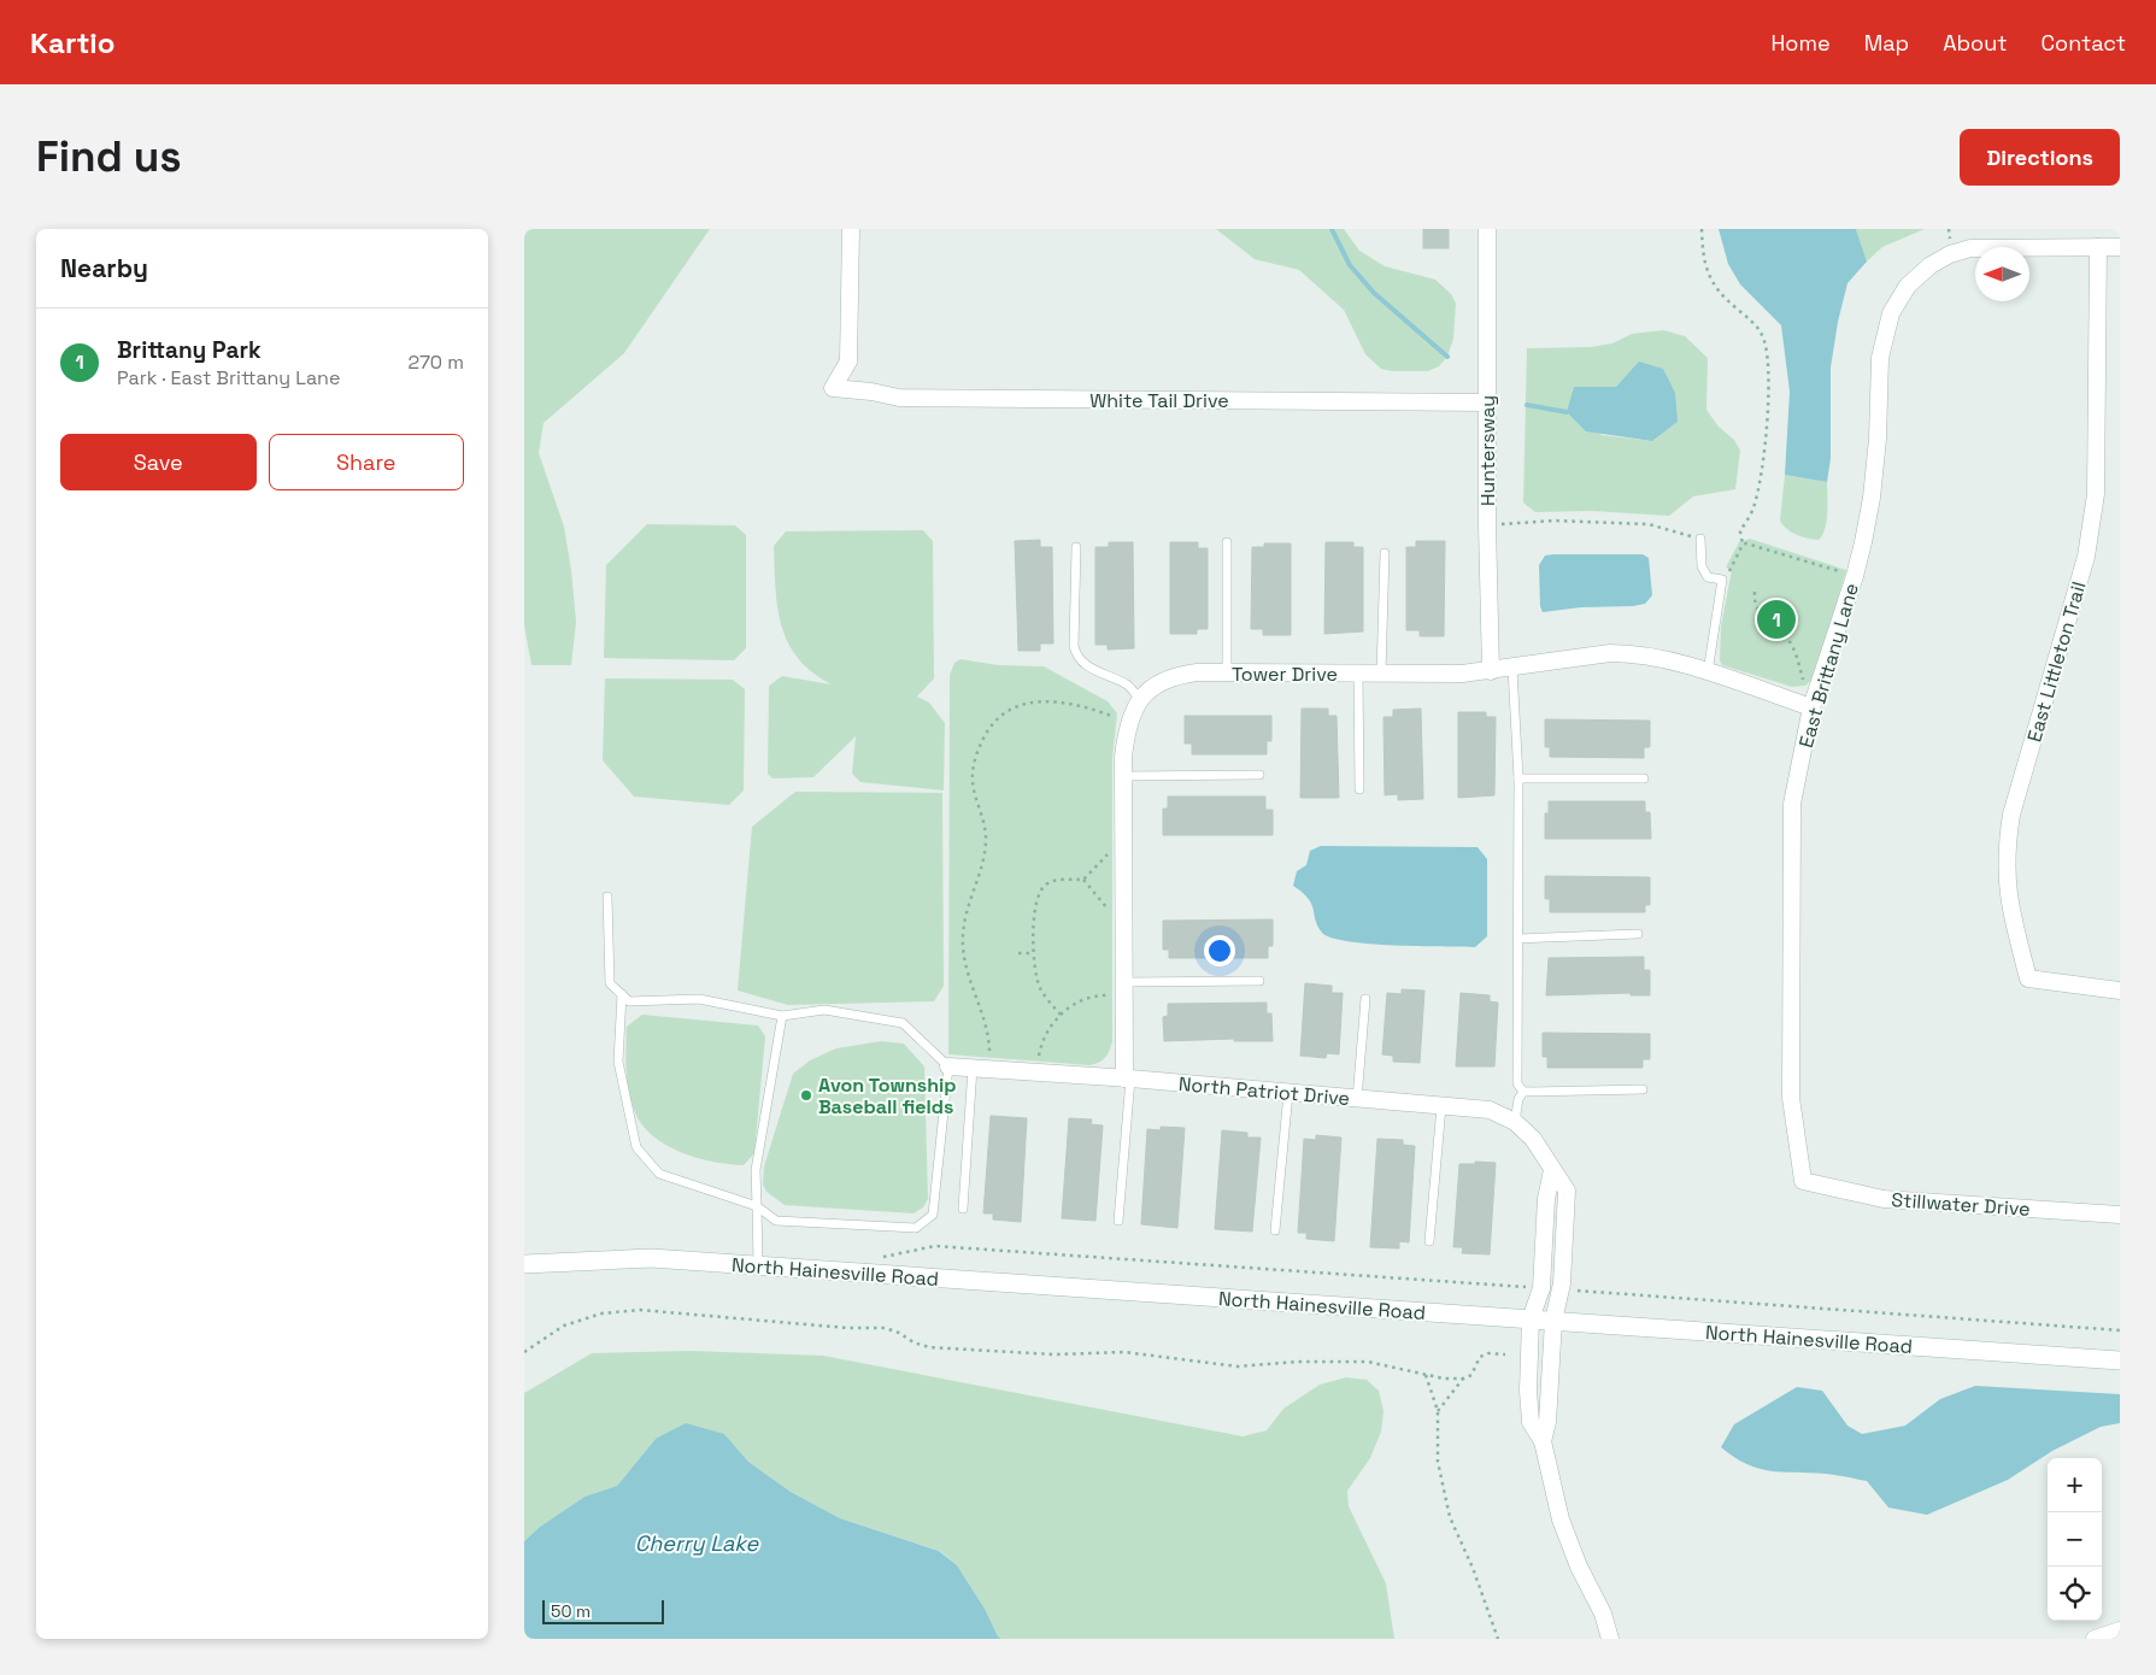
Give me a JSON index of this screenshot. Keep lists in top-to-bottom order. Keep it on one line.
{"streets":{"main road":["North Hainesville Road"],"street":["White Tail Drive","Huntersway","East Littleton Trail","East Brittany Lane","Tower Drive","North Patriot Drive","Stillwater Drive"]},"crossings":[["White Tail Drive","Huntersway"],["Huntersway","Tower Drive"],["East Littleton Trail","East Brittany Lane"],["East Brittany Lane","Tower Drive"],["East Brittany Lane","Stillwater Drive"],["Tower Drive","North Patriot Drive"],["North Patriot Drive","North Hainesville Road"]],"water":["Cherry Lake"],"places":["Avon Township Baseball fields"],"scale_bar":"50 m","north":"left","page":{"header":"Kartio","nav":["Home","Map","About","Contact"],"buttons":["Directions",["Save","Share"]],"title":"Find us","heading":"Nearby","list":[{"mark":"1","name":"Brittany Park","note":"Park · East Brittany Lane","value":"270 m"}],"pins":"1","map_buttons":["+","−"],"scale":"50 m"}}
